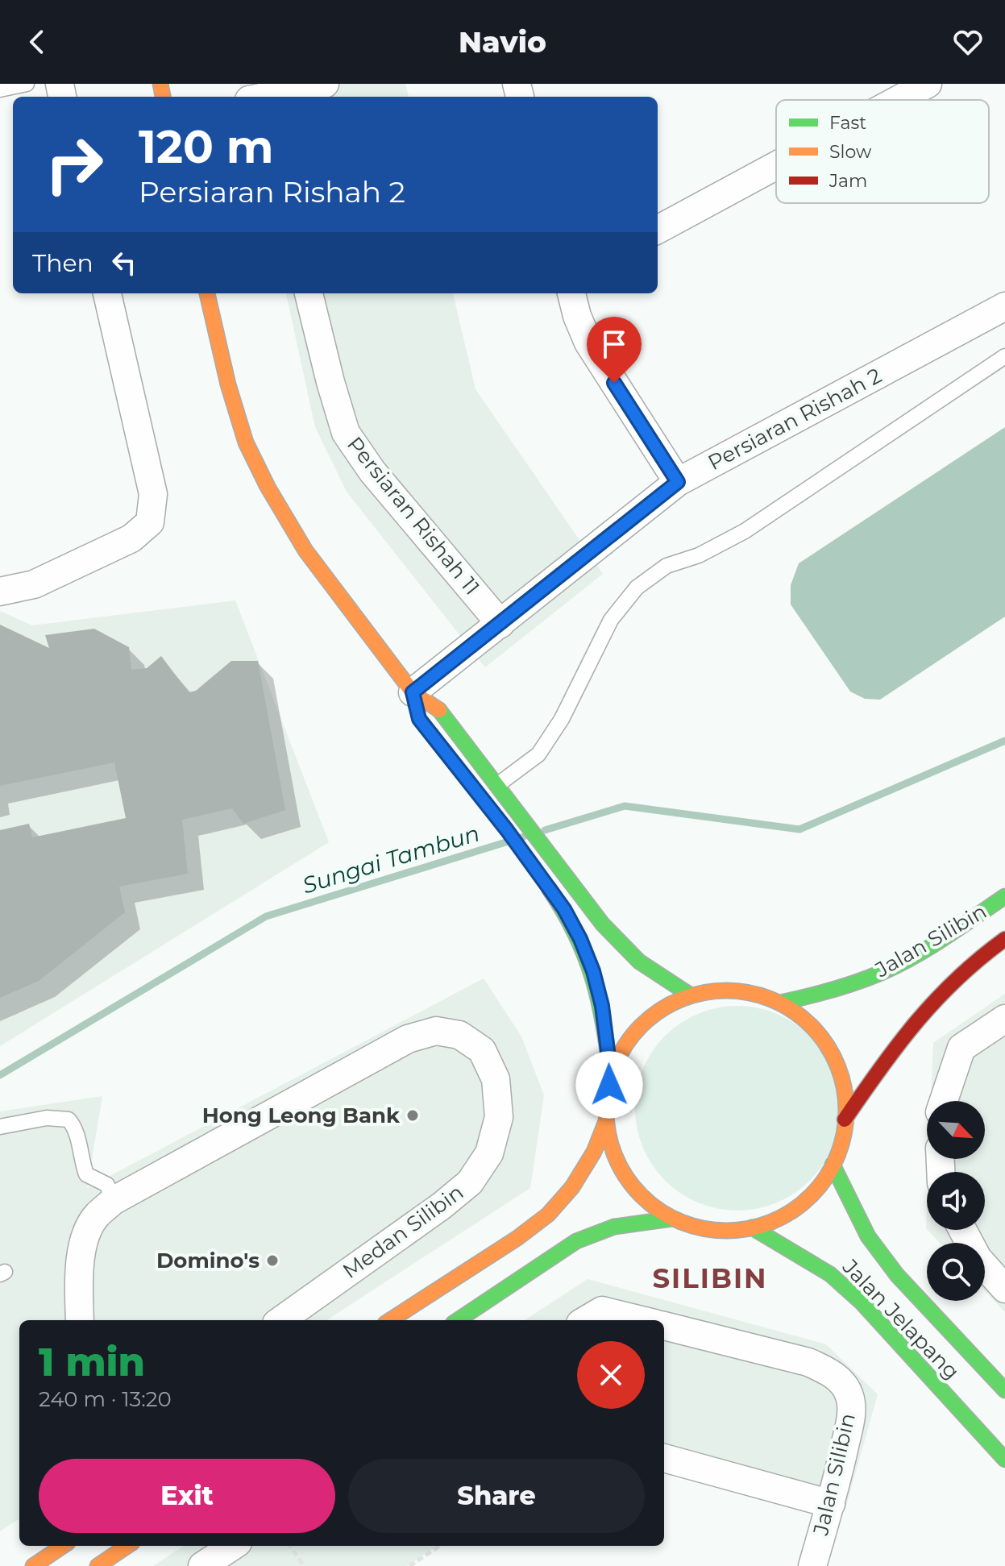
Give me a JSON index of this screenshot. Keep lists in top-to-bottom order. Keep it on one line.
{"streets":{"main road":["Jalan Silibin","Jalan Jelapang"],"street":["Persiaran Rishah 2","Persiaran Rishah 11","Medan Silibin"]},"crossings":[["Persiaran Rishah 2","Persiaran Rishah 11"]],"districts":["SILIBIN"],"water":["Sungai Tambun"],"places":["Hong Leong Bank","Domino's"],"legend":["Fast","Slow","Jam"],"north":"bottom right","page":{"header":"Navio","turn":["120 m","Persiaran Rishah 2"],"then":"Then","heading":["1 min","240 m · 13:20"],"buttons":["Exit","Share"]}}
